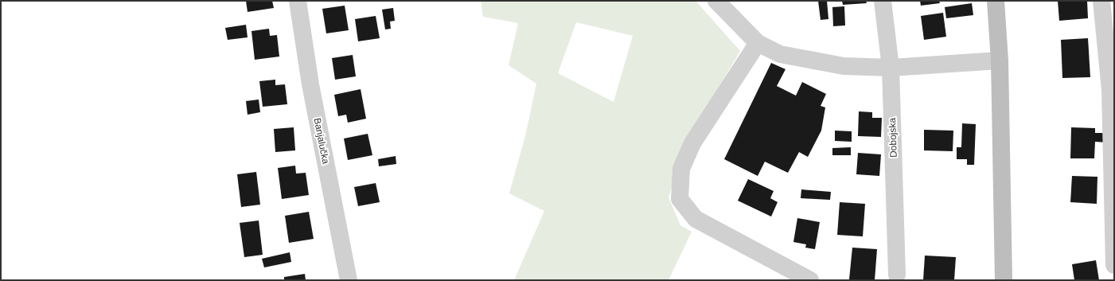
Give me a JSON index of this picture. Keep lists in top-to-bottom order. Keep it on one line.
{"streets":{"street":["Dobojska","Banjalučka"]}}
